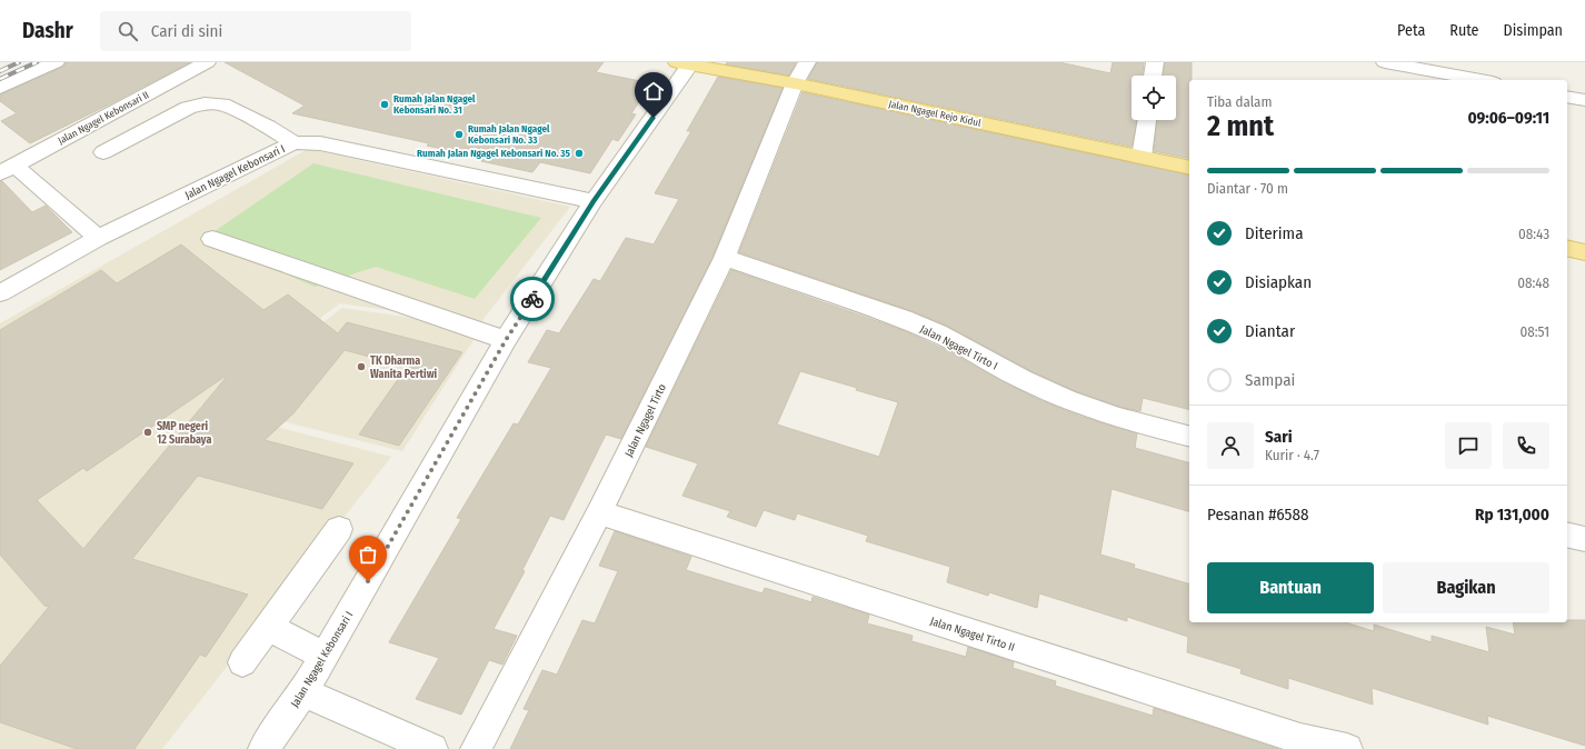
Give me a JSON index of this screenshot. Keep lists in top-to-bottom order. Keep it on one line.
{"streets":{"main road":["Jalan Ngagel Rejo Kidul"],"street":["Jalan Ngagel Kebonsari II","Jalan Ngagel Kebonsari I","Jalan Ngagel Tirto I","Jalan Ngagel Tirto","Jalan Ngagel Tirto II"]},"crossings":[["Jalan Ngagel Rejo Kidul","Jalan Ngagel Kebonsari I"],["Jalan Ngagel Rejo Kidul","Jalan Ngagel Tirto"],["Jalan Ngagel Tirto I","Jalan Ngagel Tirto"],["Jalan Ngagel Tirto","Jalan Ngagel Tirto II"]],"places":["Rumah Jalan Ngagel Kebonsari No. 31","Rumah Jalan Ngagel Kebonsari No. 33","Rumah Jalan Ngagel Kebonsari No. 35","TK Dharma Wanita Pertiwi","SMP negeri 12 Surabaya"],"page":{"header":"Dashr","search":"Cari di sini","nav":["Peta","Rute","Disimpan"],"heading":["2 mnt","Tiba dalam","09:06–09:11"],"panel":["Sari","Kurir · 4.7","Pesanan #6588","Rp 131,000"],"bar":"Diantar · 70 m","list":[["Diterima","08:43"],["Disiapkan","08:48"],["Diantar","08:51"],"Sampai"],"buttons":["Bantuan","Bagikan"]}}
